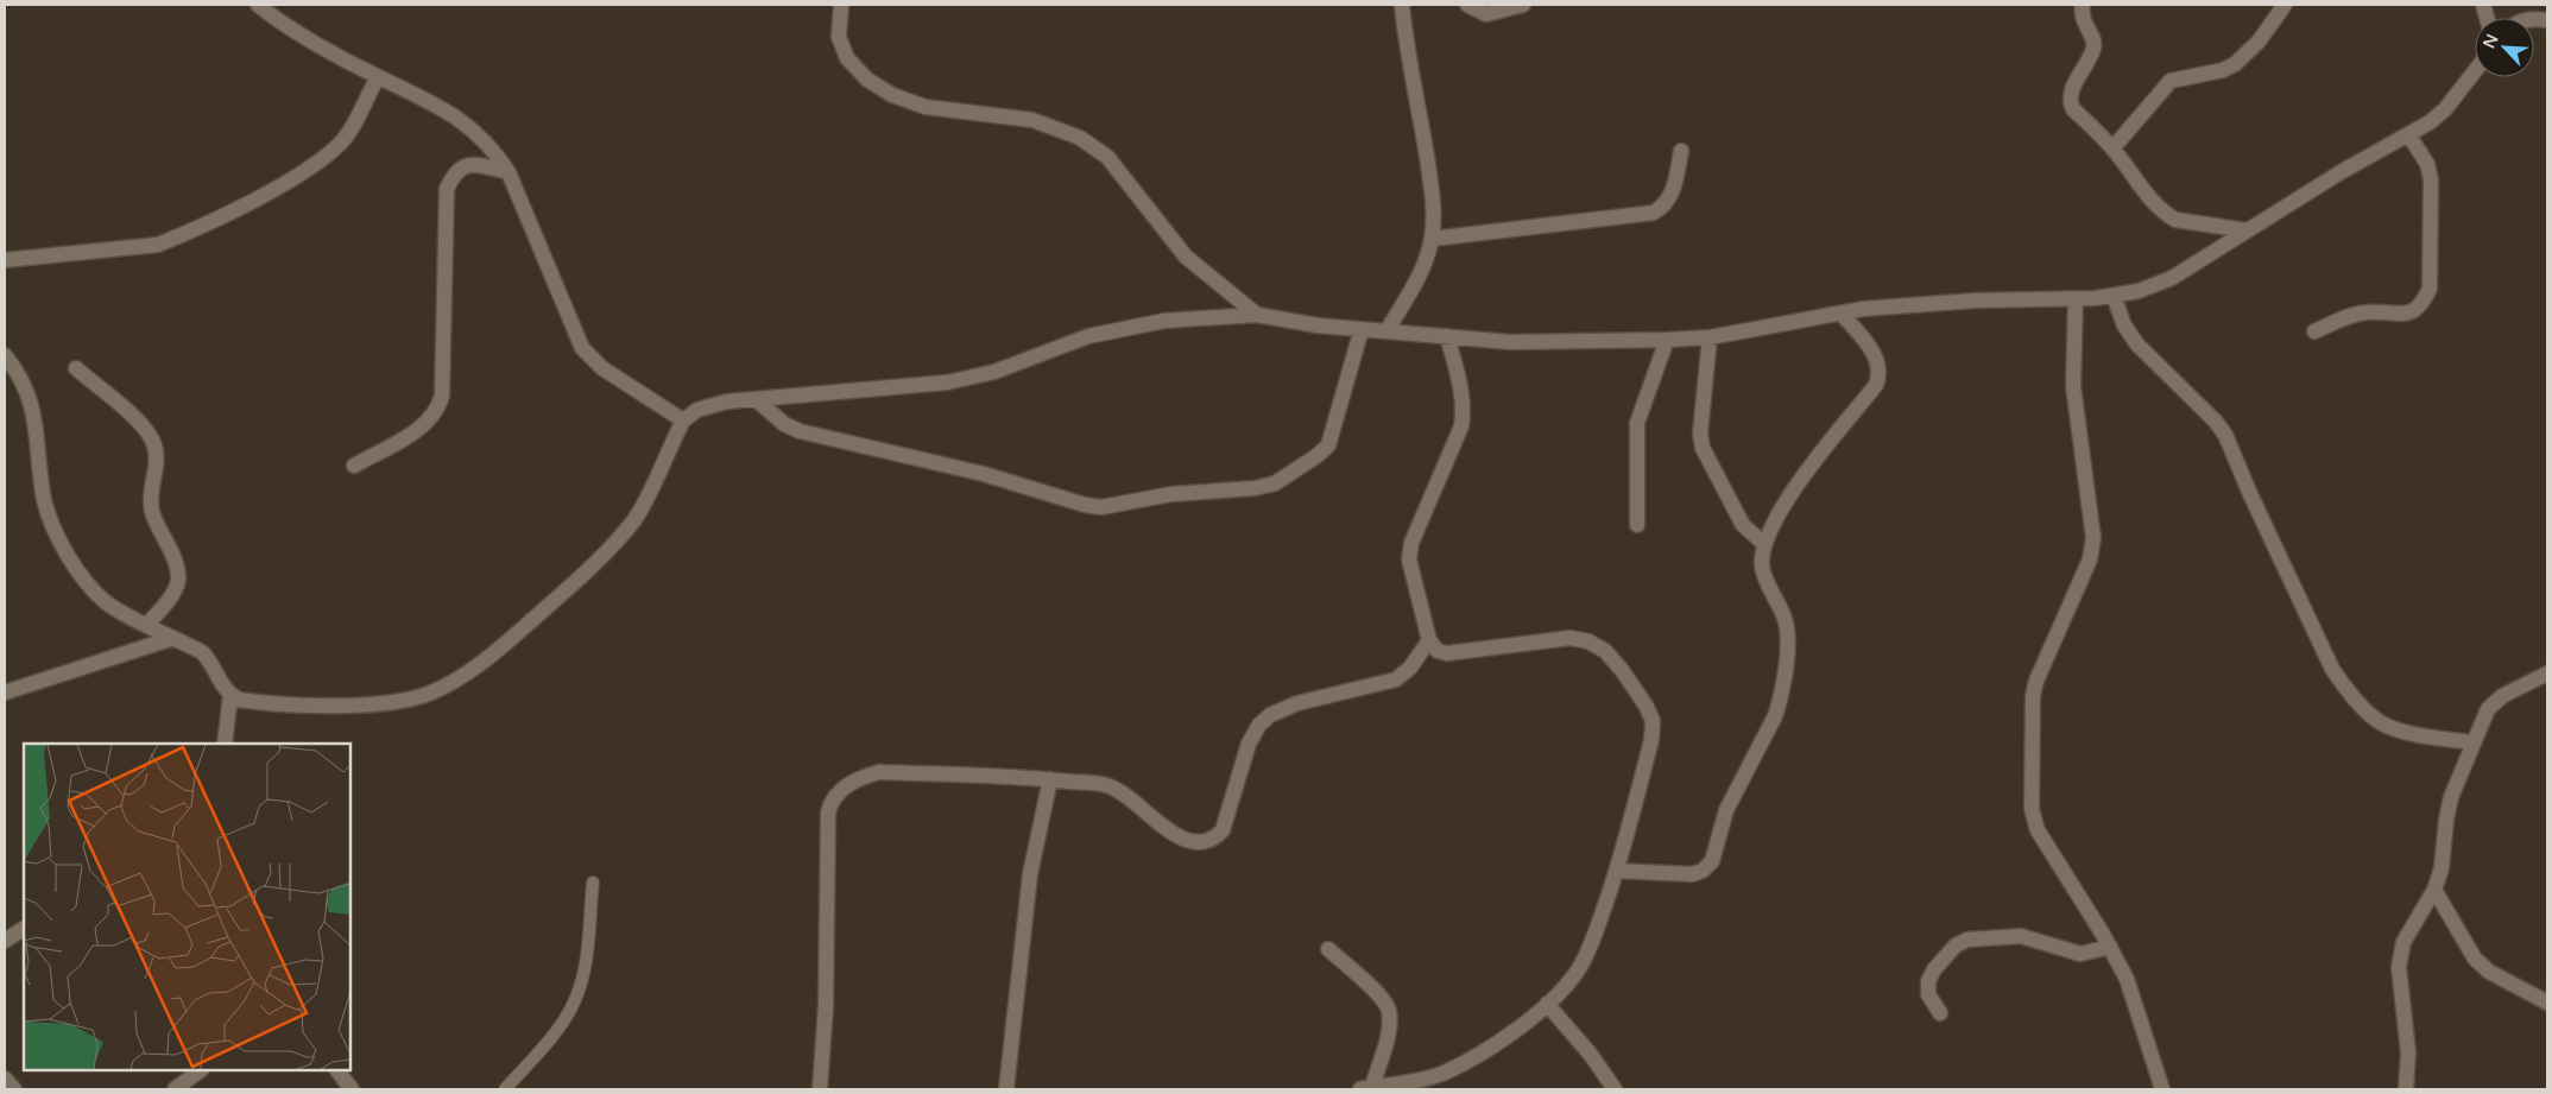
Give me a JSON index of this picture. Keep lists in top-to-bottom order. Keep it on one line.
{"north":"top left"}
